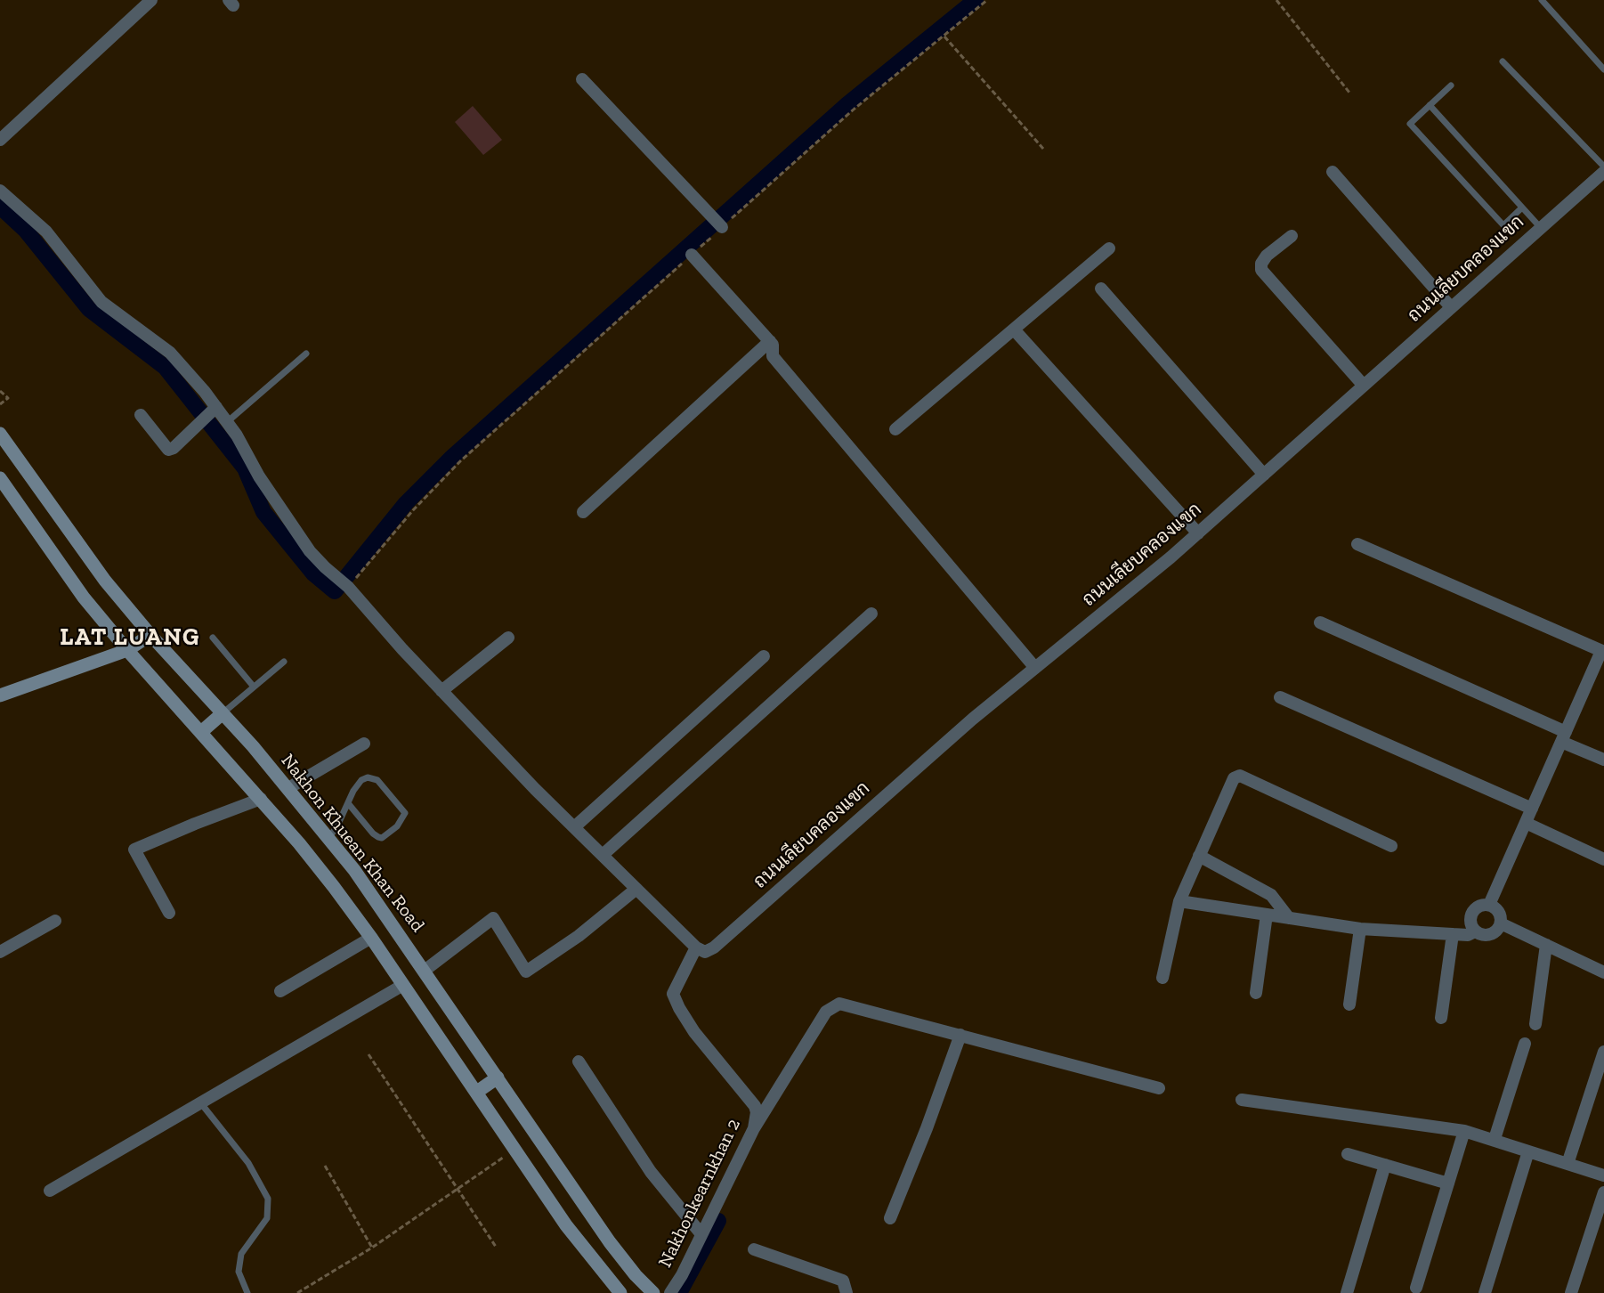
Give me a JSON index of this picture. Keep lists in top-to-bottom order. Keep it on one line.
{"streets":{"main road":["Nakhon Khuean Khan Road"],"street":["ถนนเลียบคลองแขก","Nakhonkearnkhan 2"]},"crossings":[["ถนนเลียบคลองแขก","Nakhonkearnkhan 2"]],"districts":["LAT LUANG"]}
